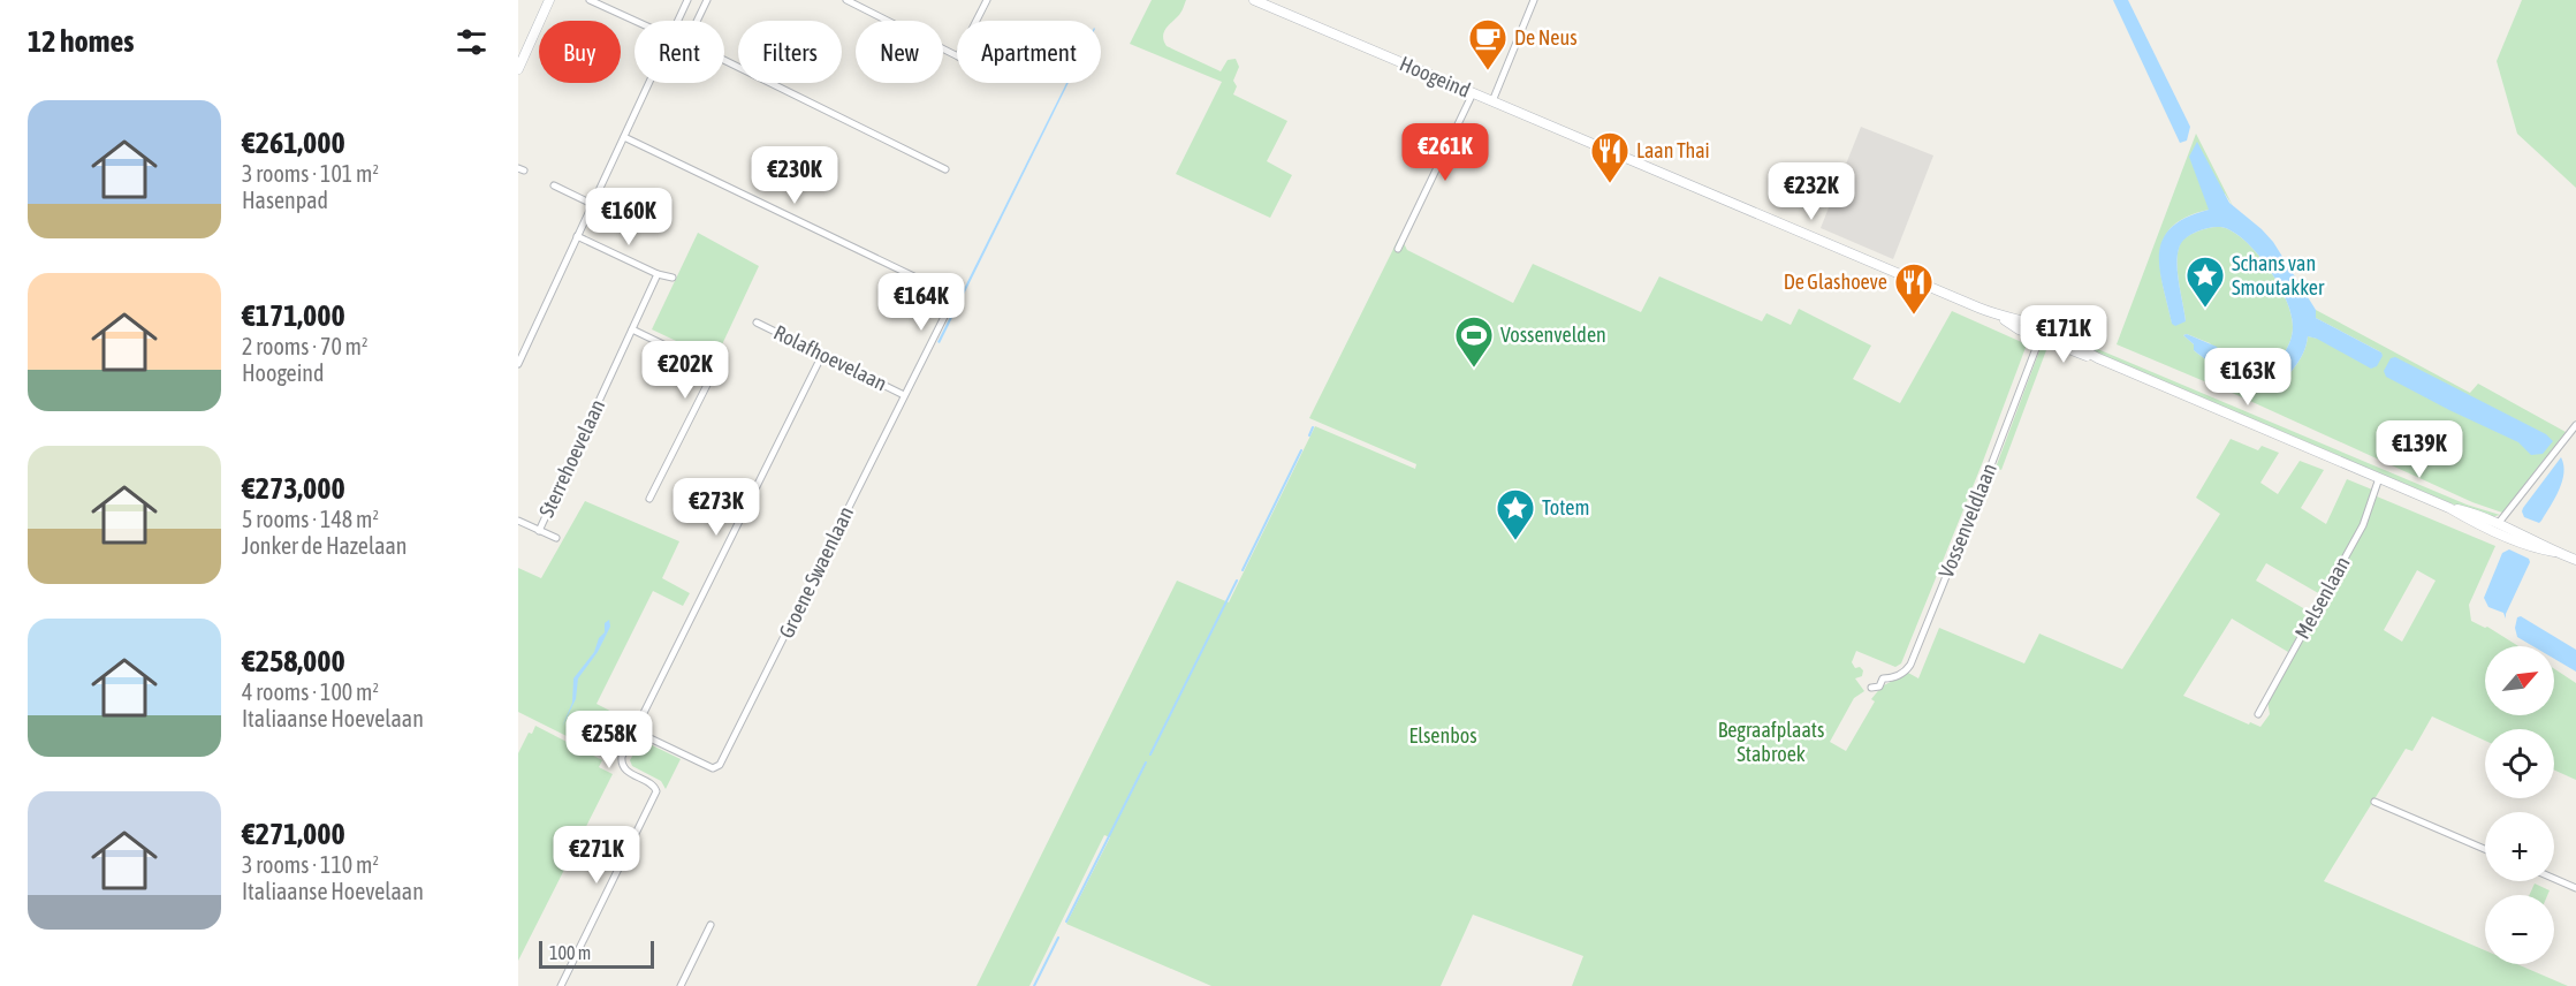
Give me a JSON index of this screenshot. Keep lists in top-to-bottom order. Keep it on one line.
{"streets":{"main road":["Hoogeind"],"street":["Rolafhoevelaan","Sterrehoevelaan","Vossenveldlaan","Groene Swaenlaan","Melsenlaan"]},"crossings":[["Hoogeind","Vossenveldlaan"],["Hoogeind","Melsenlaan"],["Rolafhoevelaan","Groene Swaenlaan"]],"parks":["Begraafplaats Stabroek","Elsenbos"],"places":{"cafe":["De Neus"],"restaurant":["Laan Thai","De Glashoeve"],"place":["Schans van Smoutakker","Totem"],"sports":["Vossenvelden"]},"scale_bar":"100 m","north":"top right","page":{"heading":"12 homes","chip":["Buy","Rent","Filters","New","Apartment"],"list":[{"name":"€261,000","note":"3 rooms · 101 m² · Hasenpad"},{"name":"€171,000","note":"2 rooms · 70 m² · Hoogeind"},{"name":"€273,000","note":"5 rooms · 148 m² · Jonker de Hazelaan"},{"name":"€258,000","note":"4 rooms · 100 m² · Italiaanse Hoevelaan"},{"name":"€271,000","note":"3 rooms · 110 m² · Italiaanse Hoevelaan"}],"price":["€261K","€230K","€232K","€160K","€164K","€171K","€202K","€163K","€139K","€273K","€258K","€271K"],"map_buttons":["+","−"],"scale":"100 m"}}
